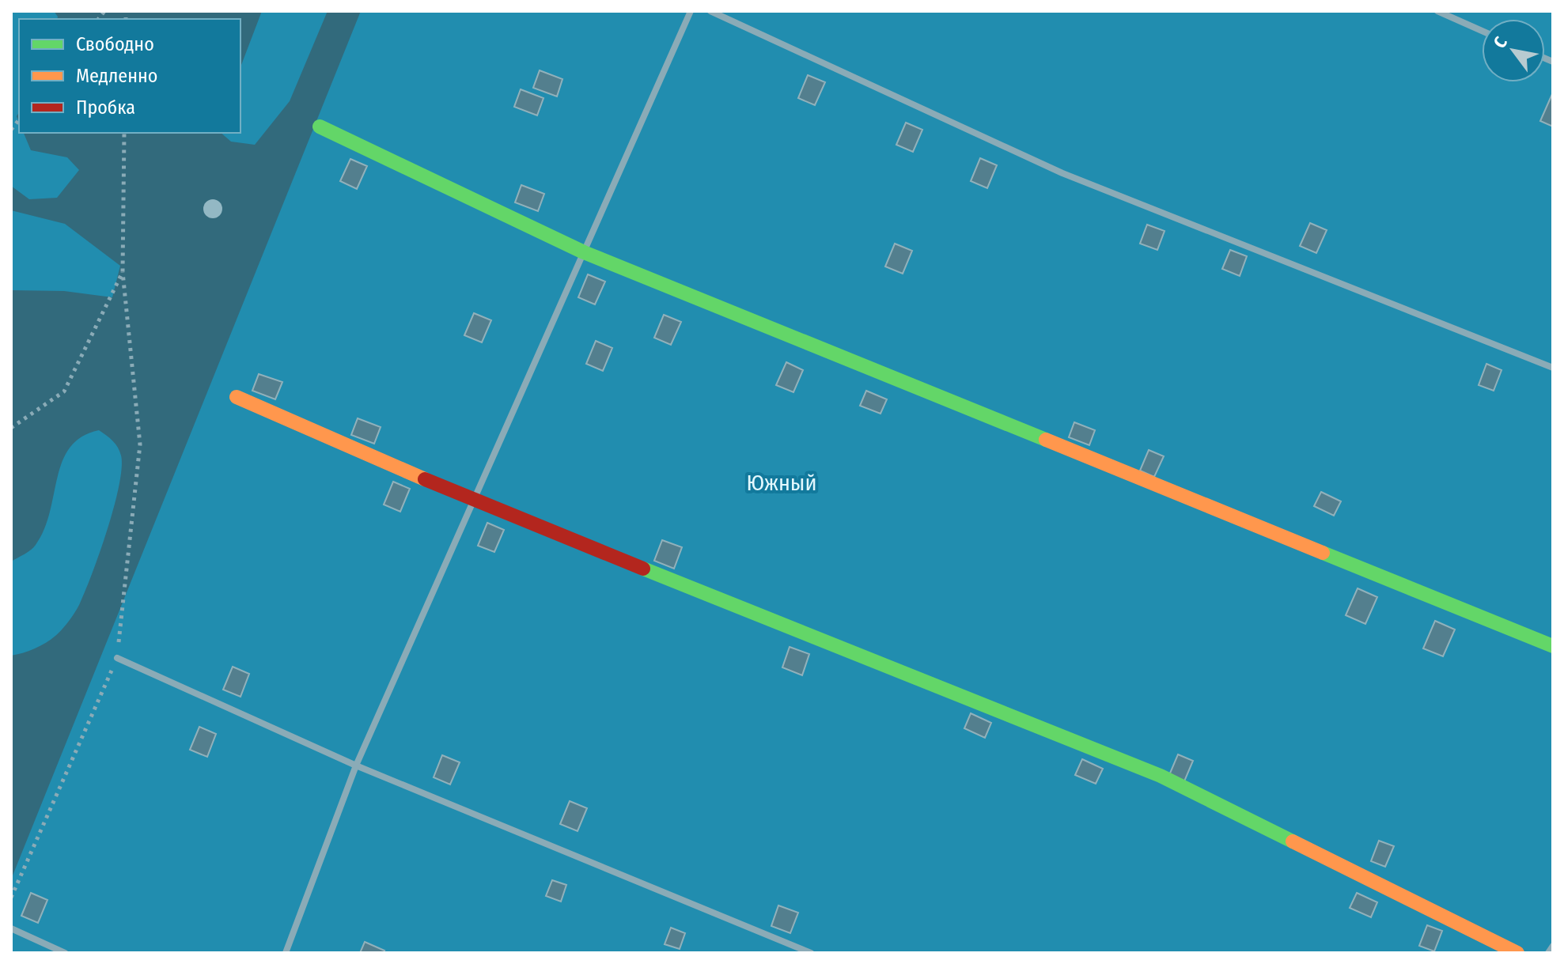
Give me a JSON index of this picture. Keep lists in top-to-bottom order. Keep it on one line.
{"parks":["Южный"],"legend":["Свободно","Медленно","Пробка"],"north":"top left"}
